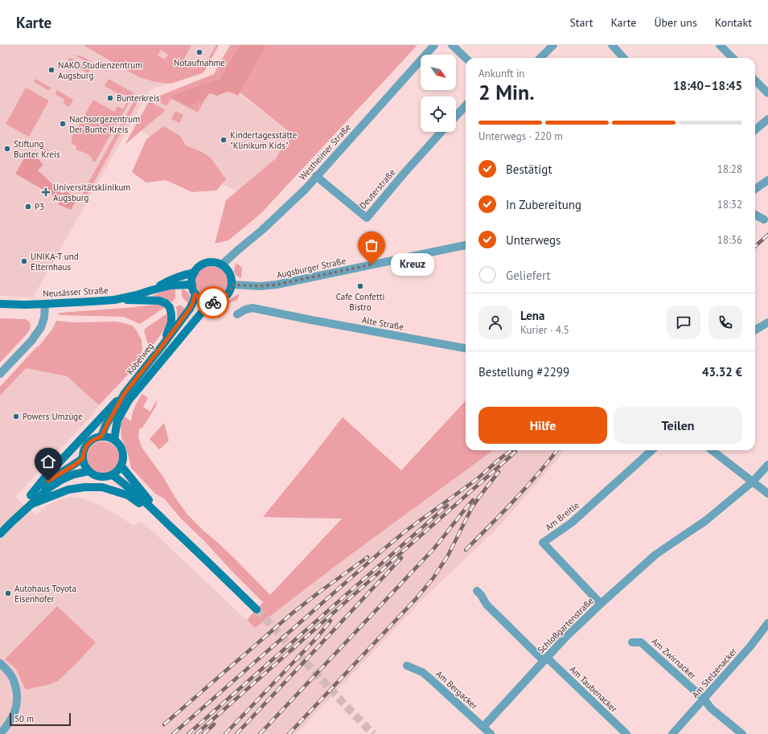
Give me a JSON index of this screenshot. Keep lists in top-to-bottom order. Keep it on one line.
{"streets":{"main road":["Neusässer Straße","Kobelweg"],"street":["Westheimer Straße","Deuterstraße","Augsburger Straße","Alte Straße","Am Breitle","Schloßgartenstraße","Am Zwirnacker","Am Stelzenacker","Am Taubenacker","Am Bergacker"]},"crossings":[["Westheimer Straße","Deuterstraße"],["Westheimer Straße","Augsburger Straße"],["Westheimer Straße","Neusässer Straße"],["Westheimer Straße","Kobelweg"],["Augsburger Straße","Neusässer Straße"],["Augsburger Straße","Kobelweg"],["Neusässer Straße","Kobelweg"],["Am Breitle","Schloßgartenstraße"],["Schloßgartenstraße","Am Taubenacker"],["Schloßgartenstraße","Am Bergacker"],["Am Zwirnacker","Am Stelzenacker"]],"places":{"other":["Notaufnahme","NAKO Studienzentrum Augsburg","Bunterkreis","Nachsorgezentrum Der Bunte Kreis","Kindertagesstätte \"Klinikum Kids\"","Stiftung Bunter Kreis","P3","UNIKA-T und Elternhaus","Kreuz","Cafe Confetti Bistro","Powers Umzüge","Autohaus Toyota Eisenhofer"],"health":["Universitätsklinikum Augsburg"]},"scale_bar":"50 m","north":"bottom right","page":{"header":"Karte","nav":["Start","Karte","Über uns","Kontakt"],"heading":["2 Min.","Ankunft in","18:40–18:45"],"panel":["Lena","Kurier · 4.5","Bestellung #2299","43.32 €"],"bar":"Unterwegs · 220 m","list":[["Bestätigt","18:28"],["In Zubereitung","18:32"],["Unterwegs","18:36"],"Geliefert"],"bubble":"Kreuz","buttons":["Hilfe","Teilen"],"scale":"50 m"}}
